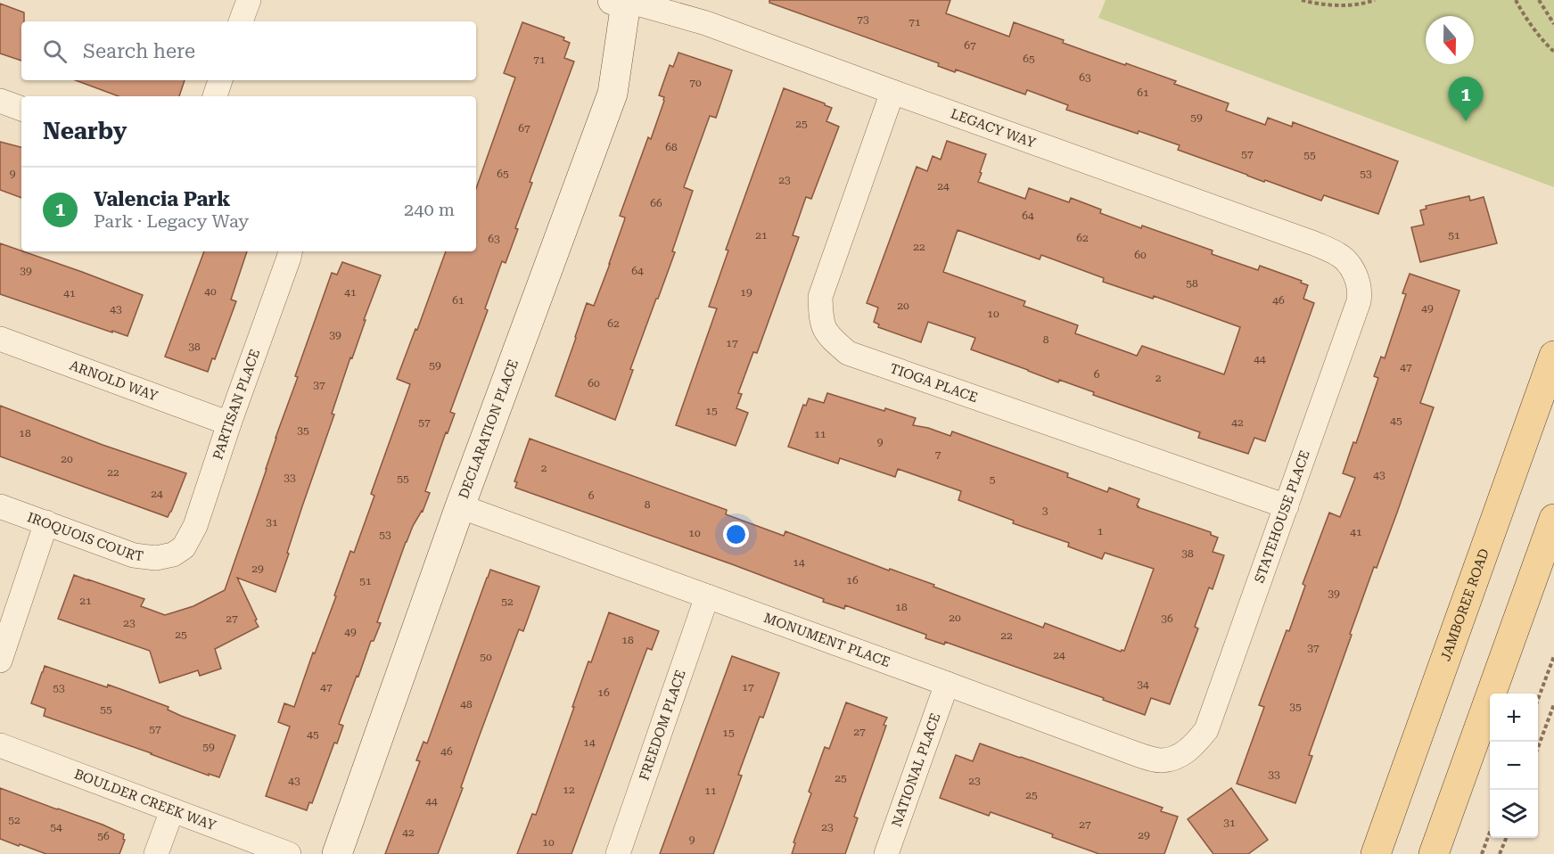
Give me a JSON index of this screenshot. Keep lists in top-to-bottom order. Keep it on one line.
{"streets":{"main road":["JAMBOREE ROAD"],"street":["LEGACY WAY","ARNOLD WAY","TIOGA PLACE","PARTISAN PLACE","DECLARATION PLACE","STATEHOUSE PLACE","IROQUOIS COURT","MONUMENT PLACE","FREEDOM PLACE","NATIONAL PLACE","BOULDER CREEK WAY"]},"crossings":[["LEGACY WAY","TIOGA PLACE"],["LEGACY WAY","DECLARATION PLACE"],["LEGACY WAY","STATEHOUSE PLACE"],["ARNOLD WAY","PARTISAN PLACE"],["TIOGA PLACE","STATEHOUSE PLACE"],["PARTISAN PLACE","IROQUOIS COURT"],["DECLARATION PLACE","MONUMENT PLACE"],["STATEHOUSE PLACE","MONUMENT PLACE"],["MONUMENT PLACE","FREEDOM PLACE"],["MONUMENT PLACE","NATIONAL PLACE"]],"house_numbers":["73","71","67","65","71","63","70","61","59","25","67","68","57","55","9","65","53","23","24","66","64","21","51","62","63","22","60","39","64","58","40","41","19","41","61","46","20","49","43","10","62","39","8","17","38","44","59","47","6","2","60","37","15","45","57","42","35","18","11","9","7","20","2","22","43","33","55","5","24","6","8","3","31","1","41","10","53","38","14","29","16","51","39","21","52","18","20","27","36","23","49","25","22","18","37","24","50","34","47","17","53","16","48","35","55","57","27","15","45","14","59","46","33","25","43","23","12","11","25","44","52","31","27","54","23","42","29","56","9","10"],"north":"bottom","page":{"search":"Search here","pins":"1","heading":"Nearby","list":[{"mark":"1","name":"Valencia Park","note":"Park · Legacy Way","value":"240 m"}],"map_buttons":["+","−"]}}
